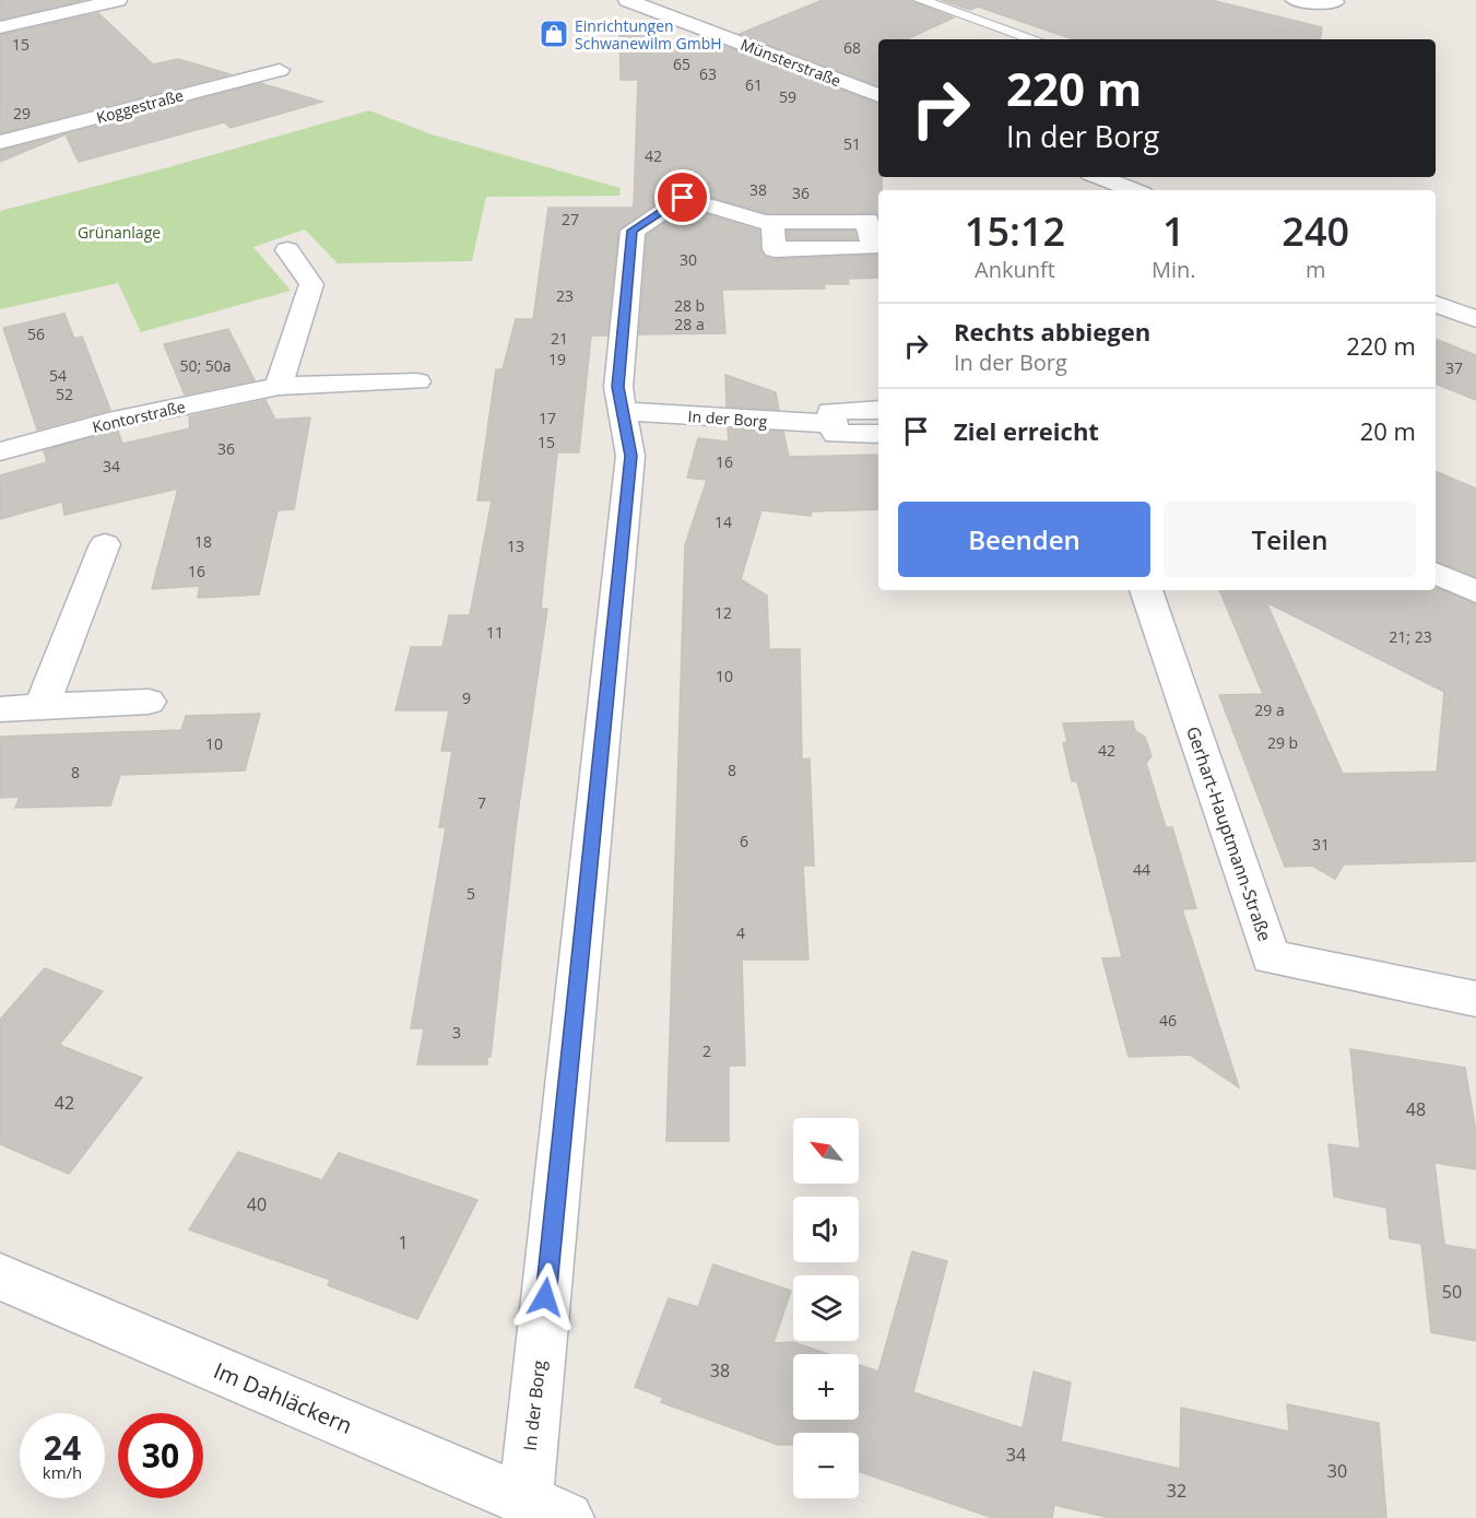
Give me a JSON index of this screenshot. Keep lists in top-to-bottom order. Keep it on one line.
{"streets":{"street":["Münsterstraße","Koggestraße","Kontorstraße","In der Borg","Gerhart-Hauptmann-Straße","Im Dahläckern"]},"crossings":[["In der Borg","Im Dahläckern"]],"parks":["Grünanlage"],"places":{"shop":["Einrichtungen Schwanewilm GmbH"]},"house_numbers":["15","68","65","63","61","59","29","51","42","38","36","27","30","23","28 b","28 a","56","21","19","50; 50a","37","54","52","17","15","36","16","34","14","18","13","16","12","11","21; 23","10","9","29 a","29 b","10","42","8","8","7","6","31","44","5","4","46","3","2","42","48","40","1","50","38","34","30","32"],"north":"top left","page":{"turn":["220 m","In der Borg"],"eta":["15:12","Ankunft","1","Min.","240","m"],"list":[{"name":"Rechts abbiegen","note":"In der Borg","value":"220 m"},{"name":"Ziel erreicht","value":"20 m"}],"buttons":["Beenden","Teilen"],"map_buttons":["+","−"],"speed":"24 km/h","limit":"30"}}
